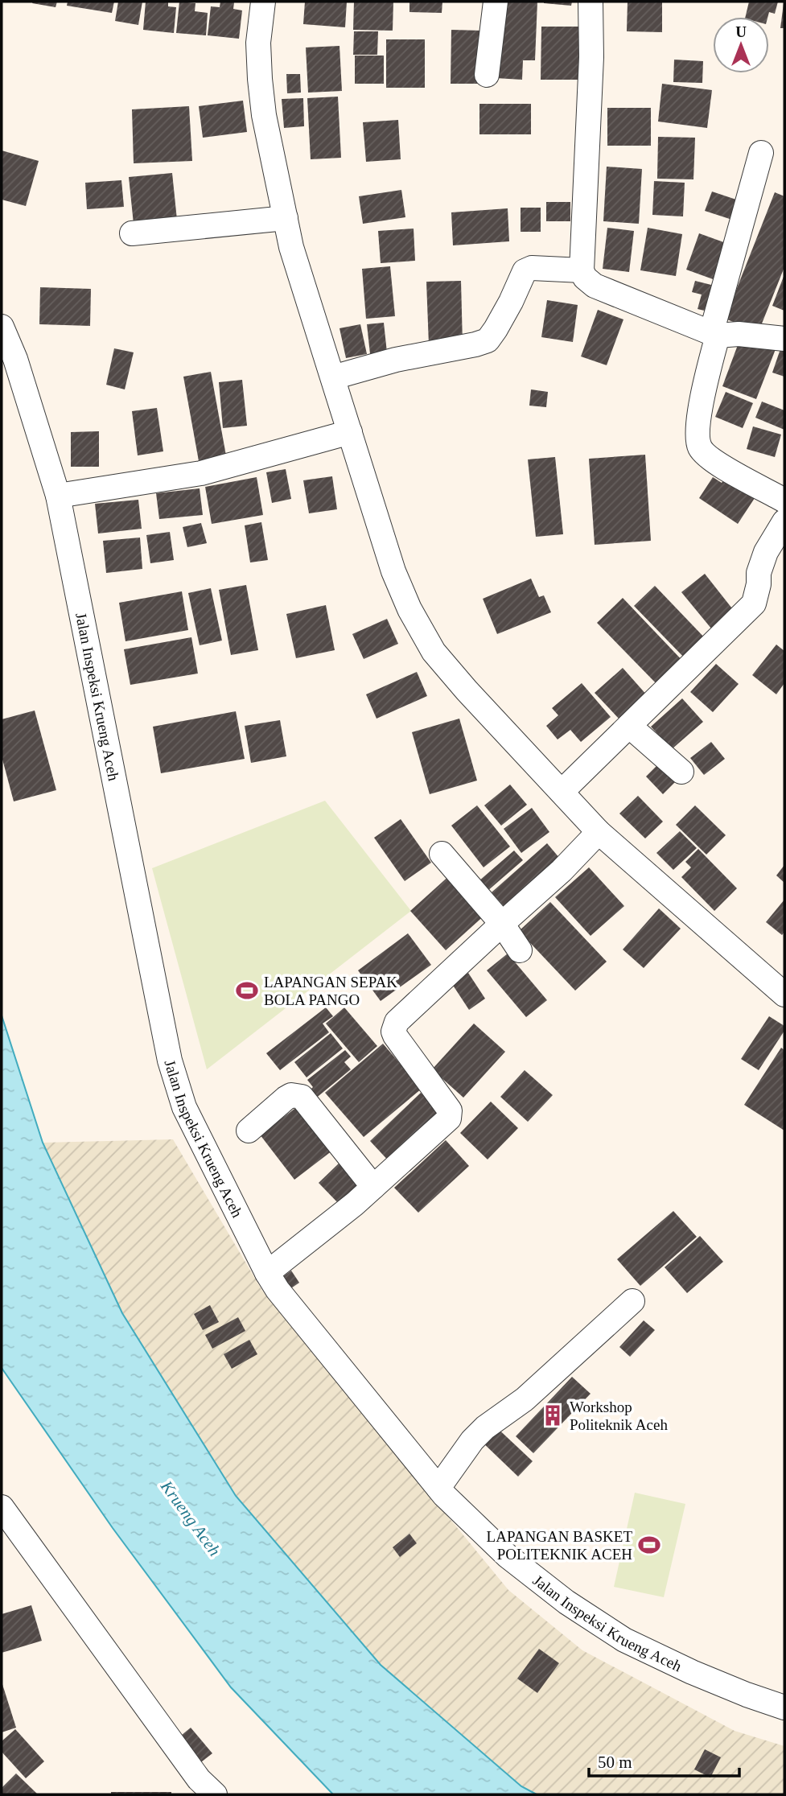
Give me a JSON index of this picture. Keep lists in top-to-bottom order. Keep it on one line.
{"streets":{"street":["Jalan Inspeksi Krueng Aceh"]},"water":["Krueng Aceh"],"places":{"sports":["LAPANGAN SEPAK BOLA PANGO","LAPANGAN BASKET POLITEKNIK ACEH"],"building":["Workshop Politeknik Aceh"]},"scale_bar":"50 m","north":"top"}
